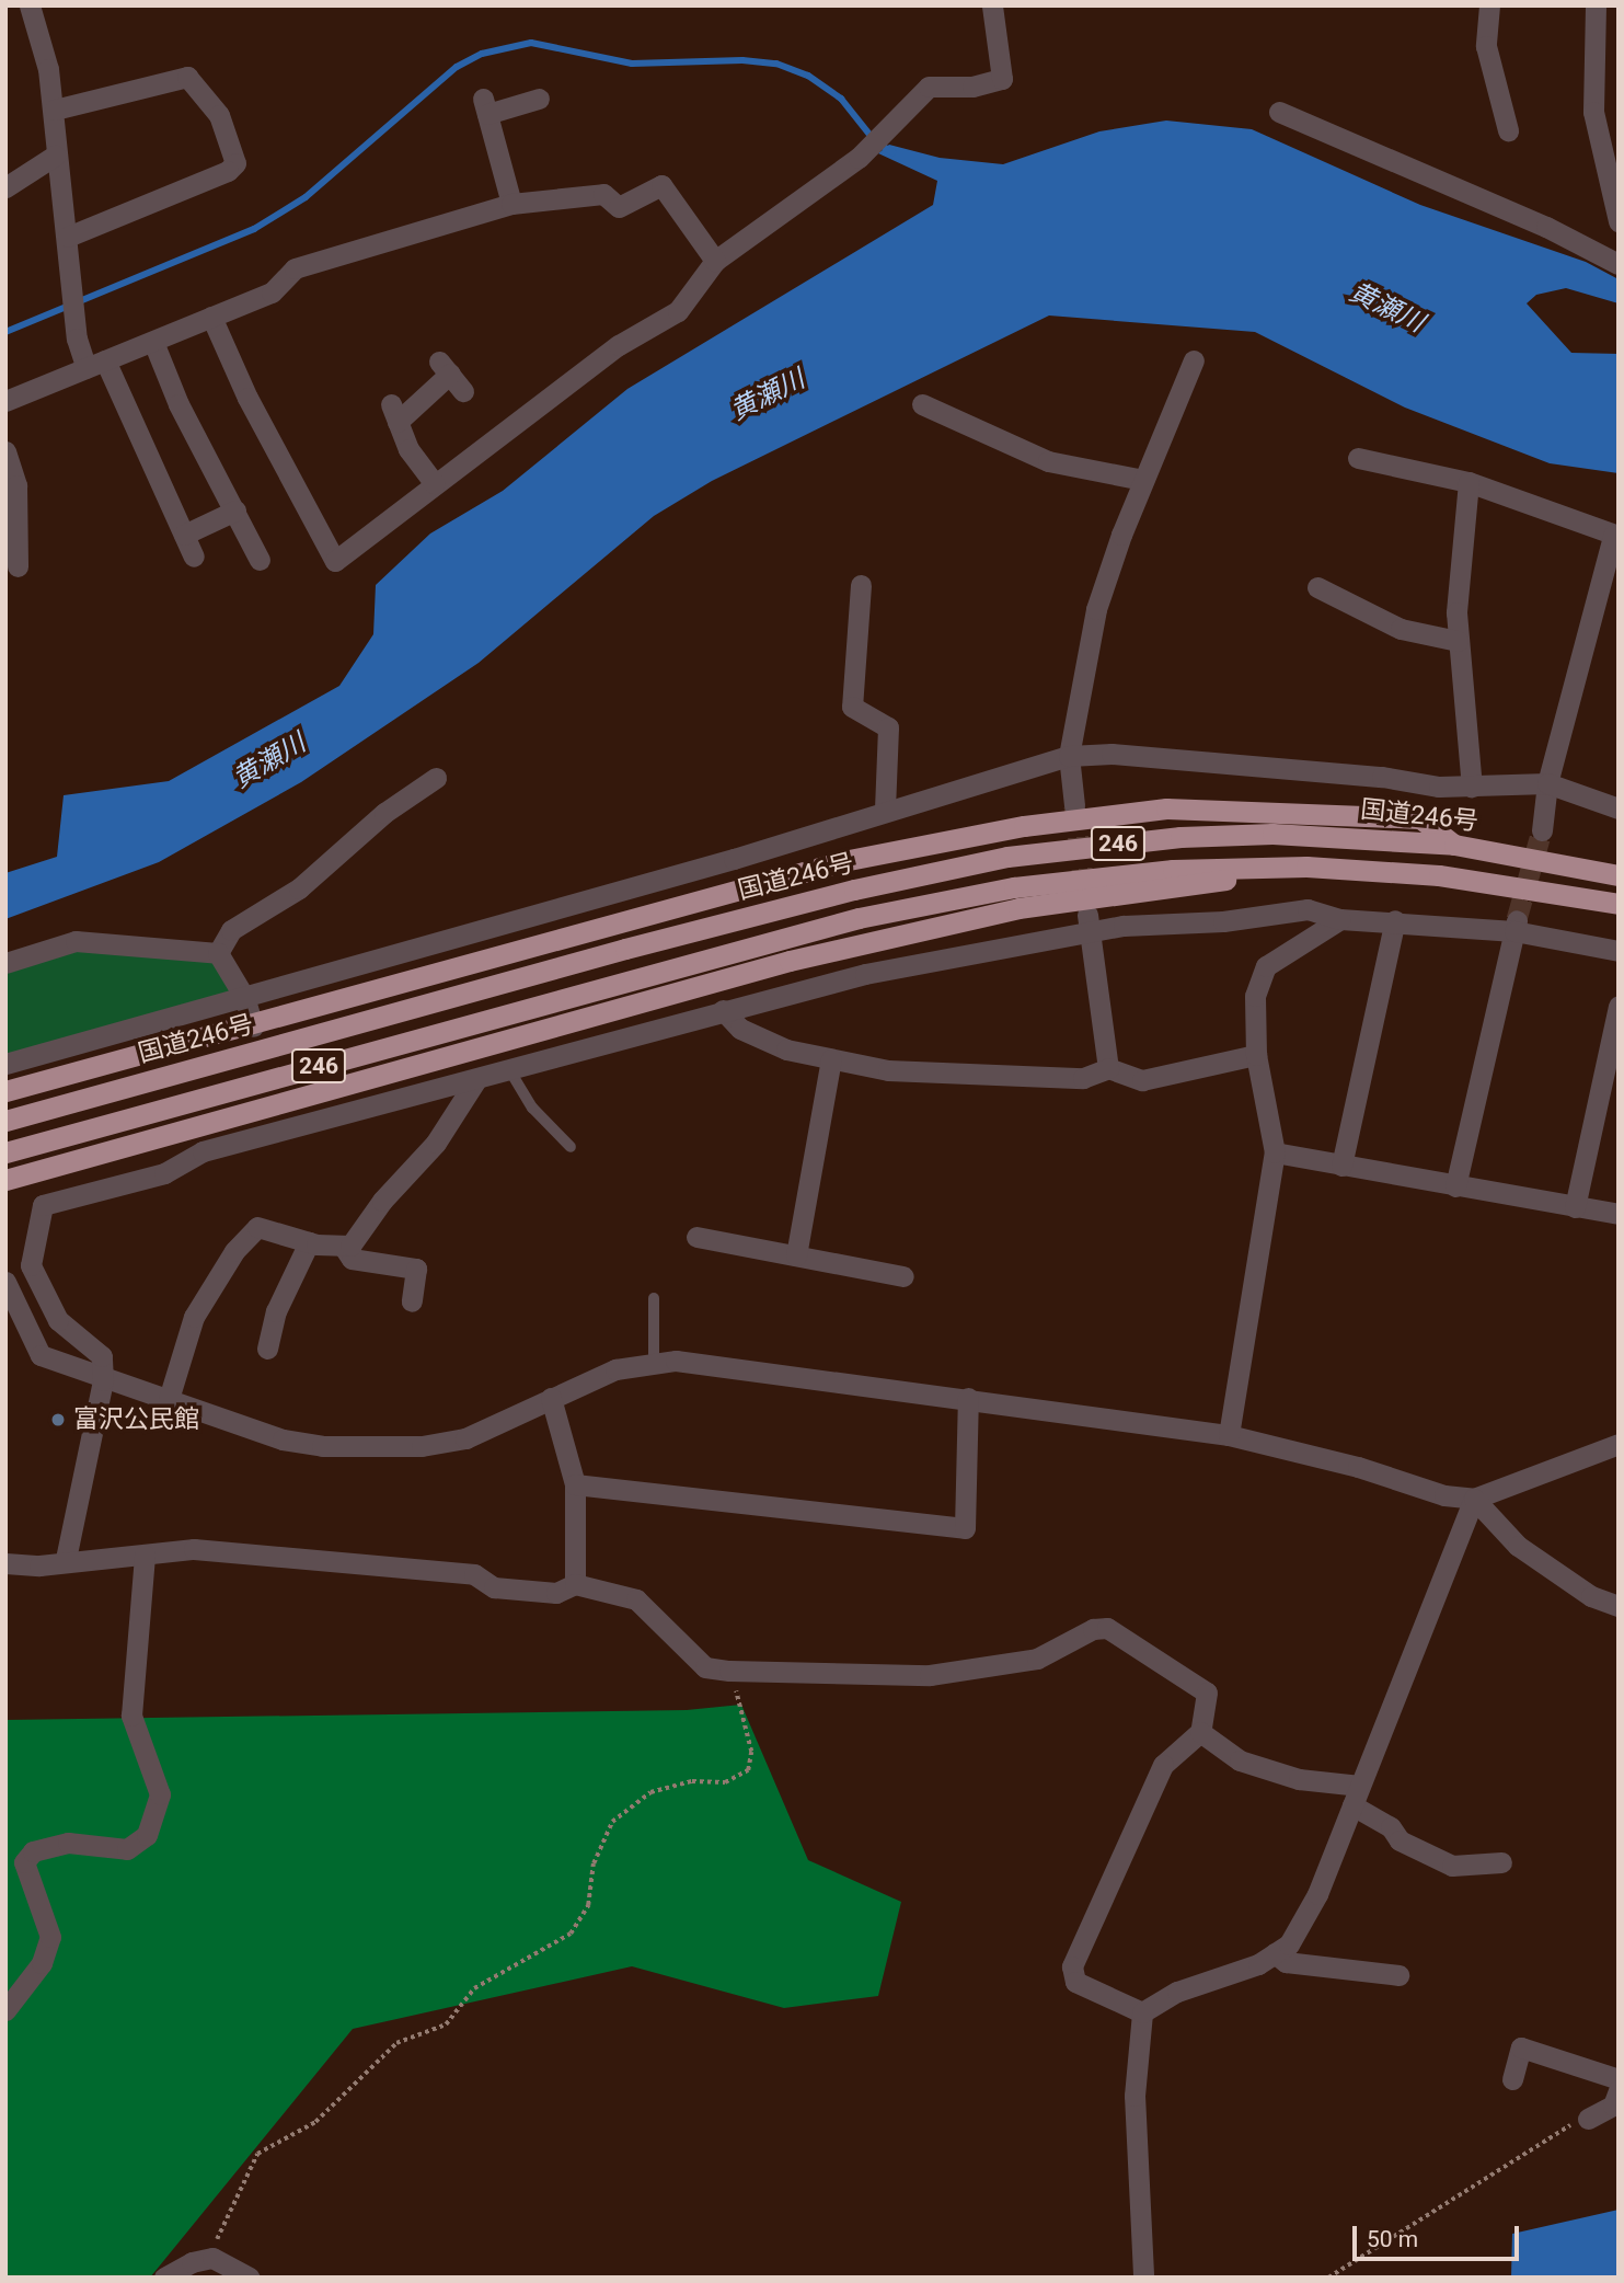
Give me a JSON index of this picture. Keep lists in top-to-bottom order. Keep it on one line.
{"streets":{"highway":["国道246号","246"]},"water":["黄瀬川"],"places":["富沢公民館"],"scale_bar":"50 m"}
